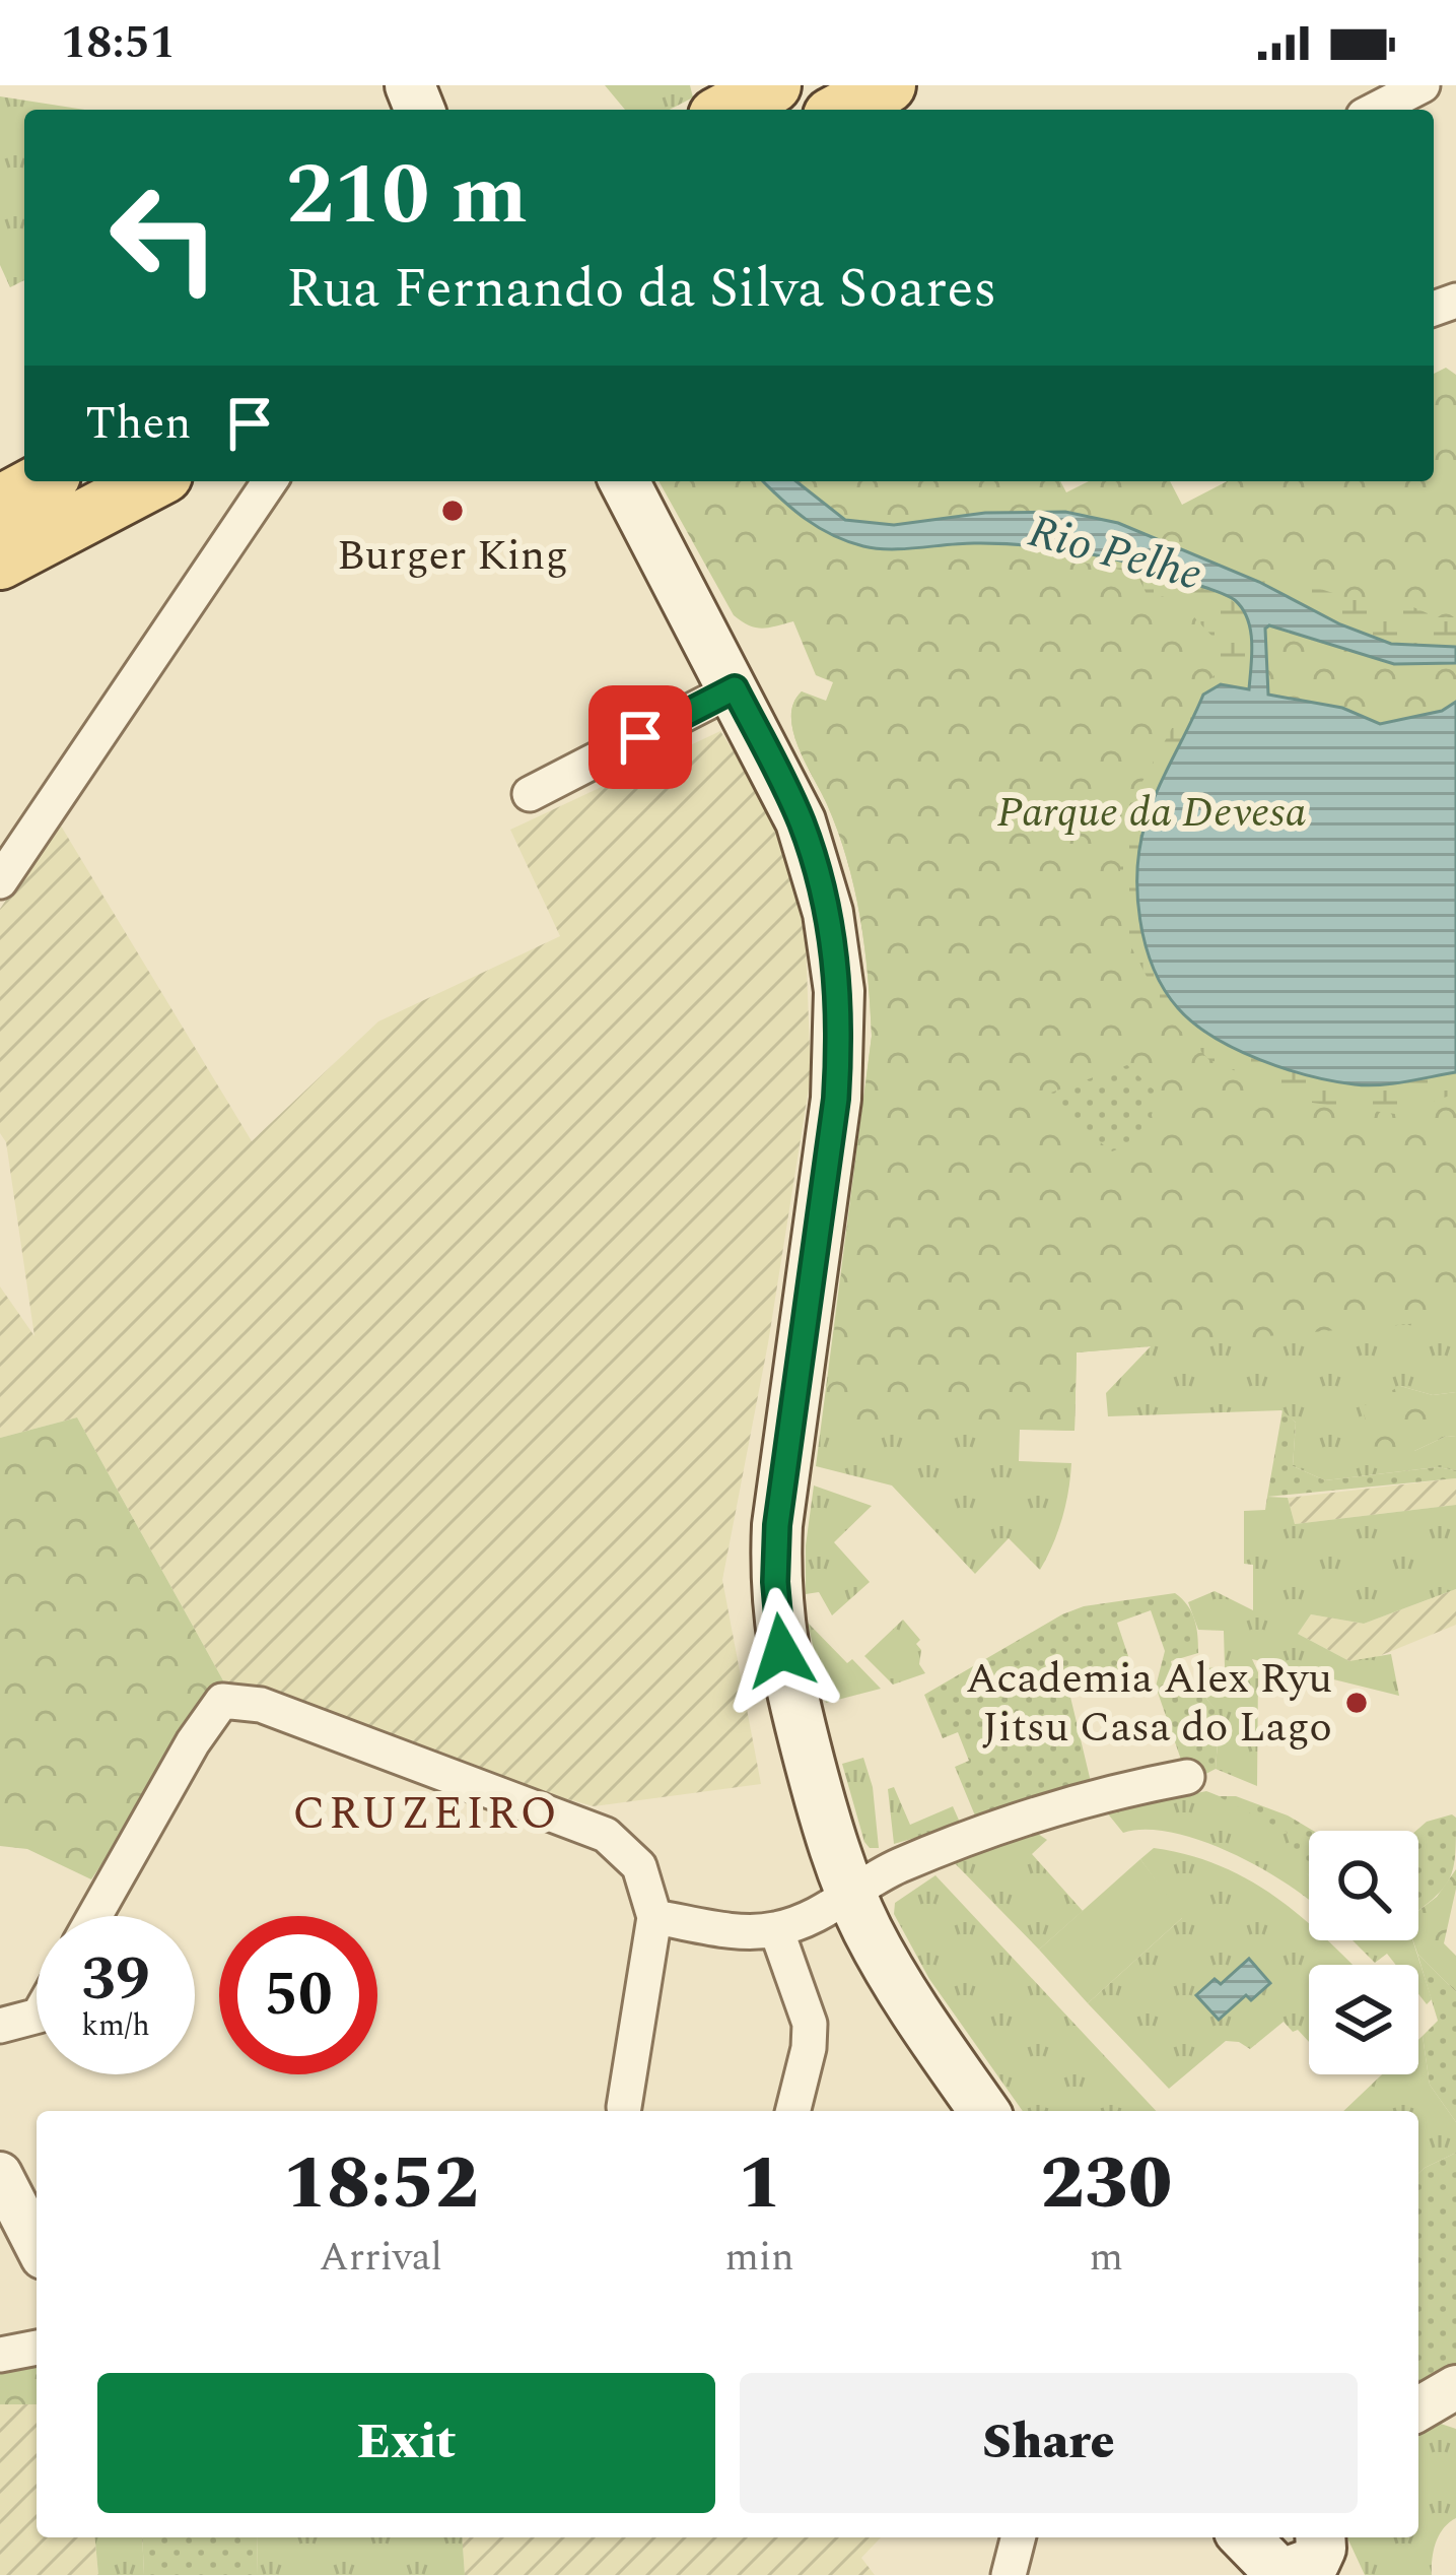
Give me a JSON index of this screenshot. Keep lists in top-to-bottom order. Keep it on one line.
{"districts":["CRUZEIRO"],"water":["Rio Pelhe"],"parks":["Parque da Devesa"],"places":["Burger King","Academia Alex Ryu Jitsu Casa do Lago"],"page":{"status":"18:51","turn":["210 m","Rua Fernando da Silva Soares"],"then":"Then","speed":"39 km/h","limit":"50","eta":["18:52","Arrival","1","min","230","m"],"buttons":["Exit","Share"]}}
